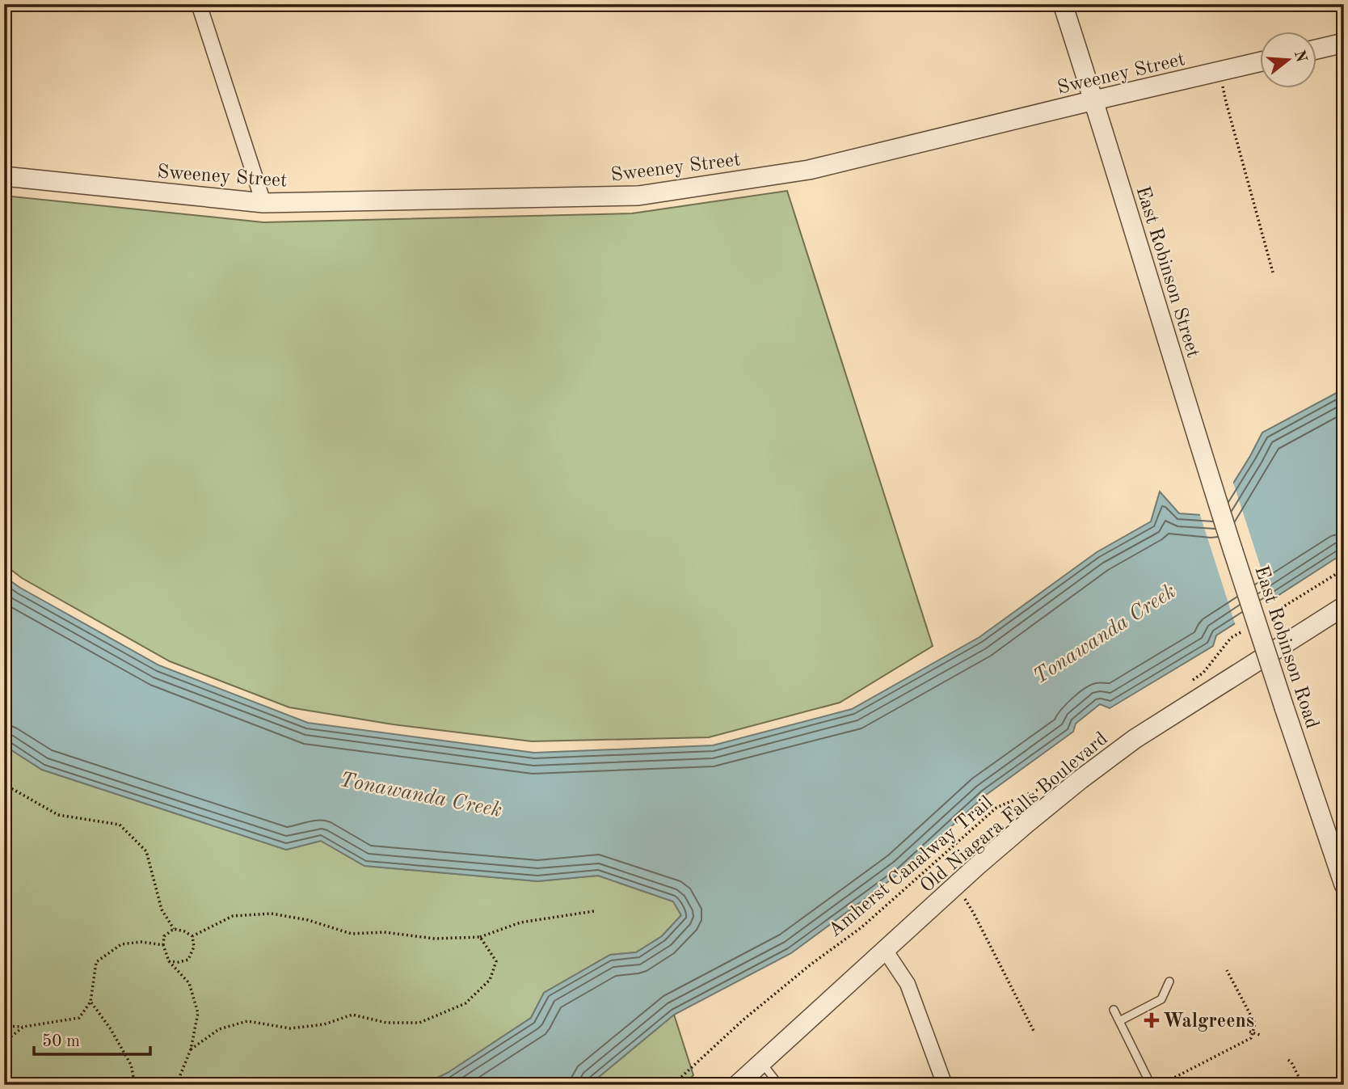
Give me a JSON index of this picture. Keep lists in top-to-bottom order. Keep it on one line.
{"streets":{"street":["Sweeney Street","East Robinson Street","East Robinson Road","Old Niagara Falls Boulevard"],"path":["Amherst Canalway Trail"]},"crossings":[["Sweeney Street","East Robinson Street"],["East Robinson Street","East Robinson Road"]],"water":["Tonawanda Creek"],"places":{"health":["Walgreens"]},"scale_bar":"50 m","north":"right"}
